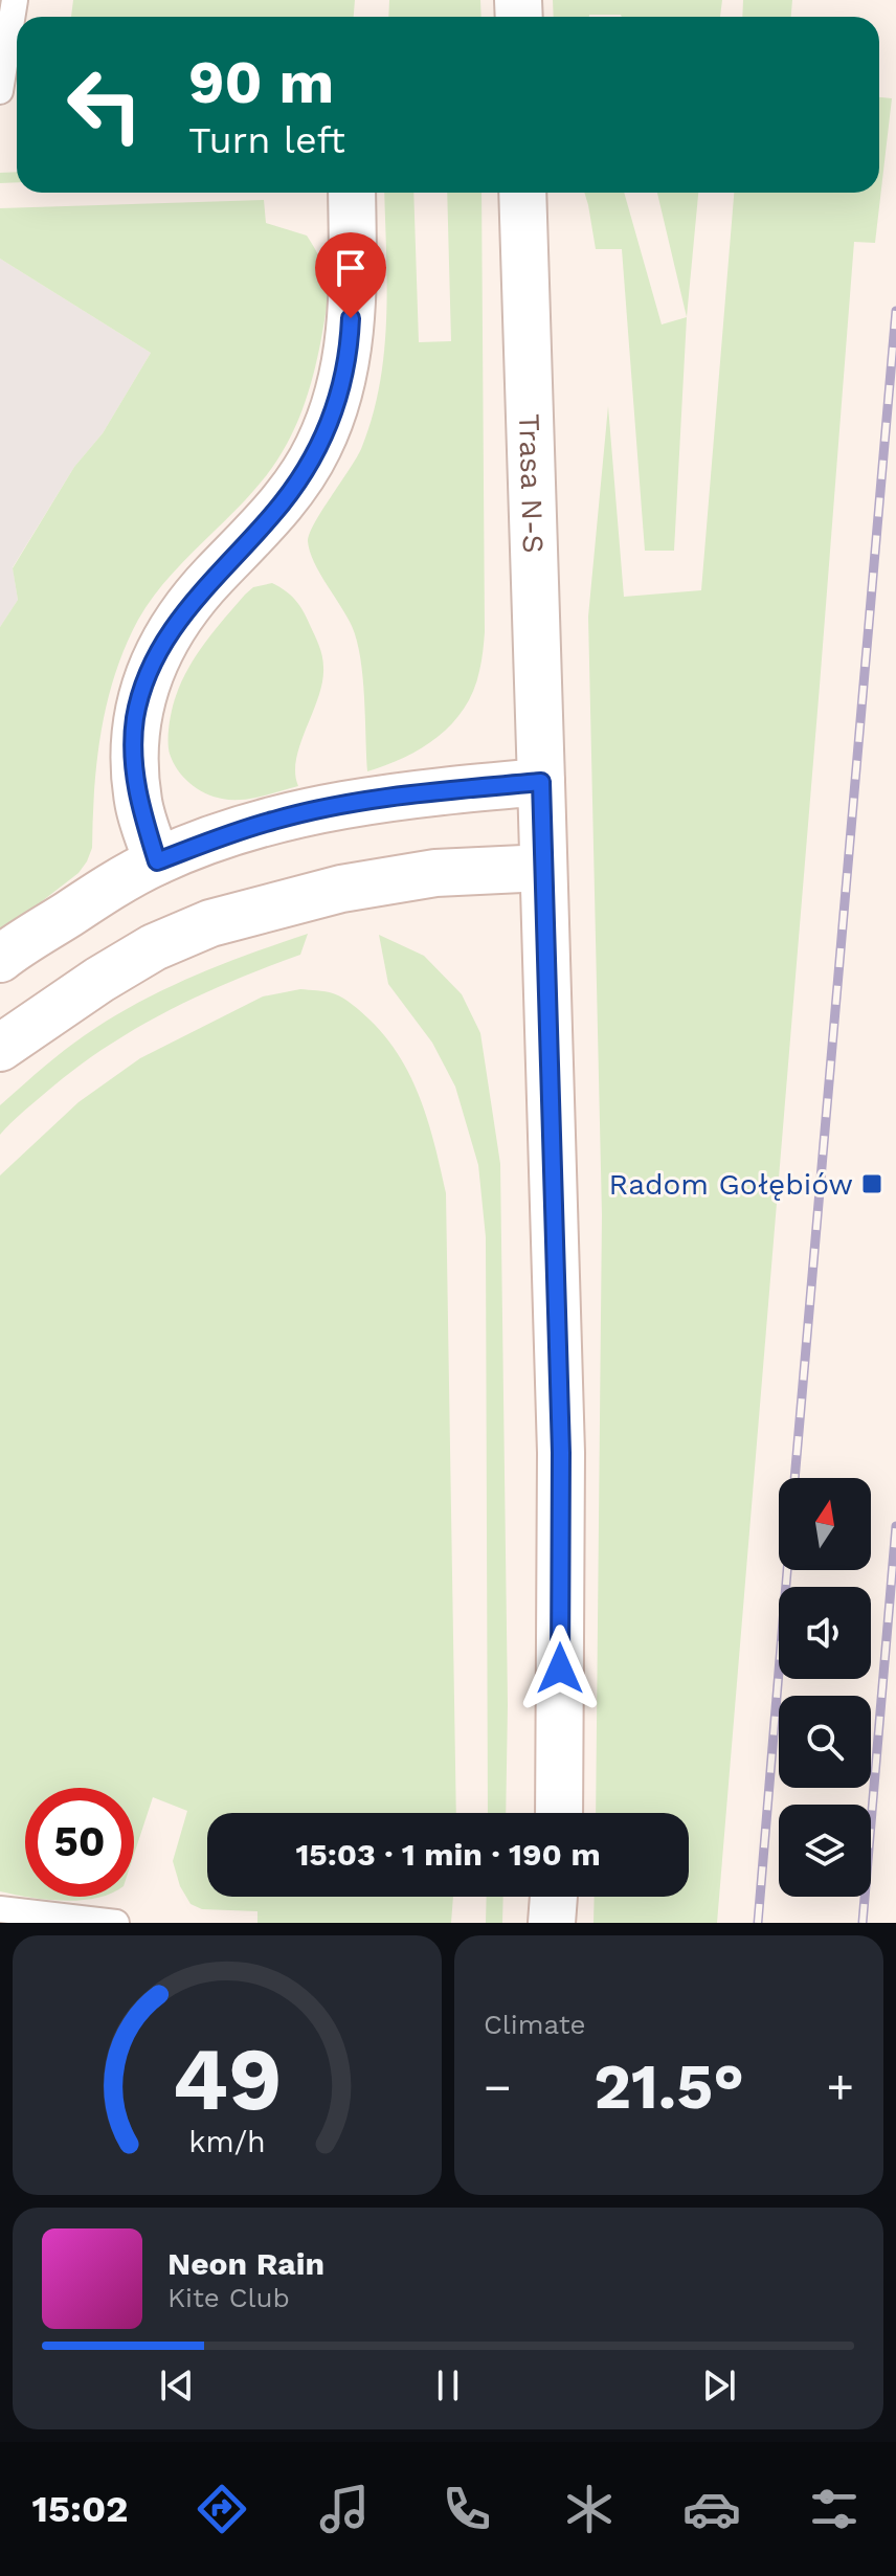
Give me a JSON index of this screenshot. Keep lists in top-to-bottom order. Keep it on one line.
{"streets":{"main road":["Trasa N-S"]},"places":{"transit":["Radom Gołębiów"]},"north":"top","page":{"turn":["90 m","Turn left"],"limit":"50","trip":"15:03 · 1 min · 190 m","tile":"Climate","heat":["−","21.5°","+"],"song":["Neon Rain","Kite Club"],"tabs":"15:02","gauge":["49","km/h"]}}
